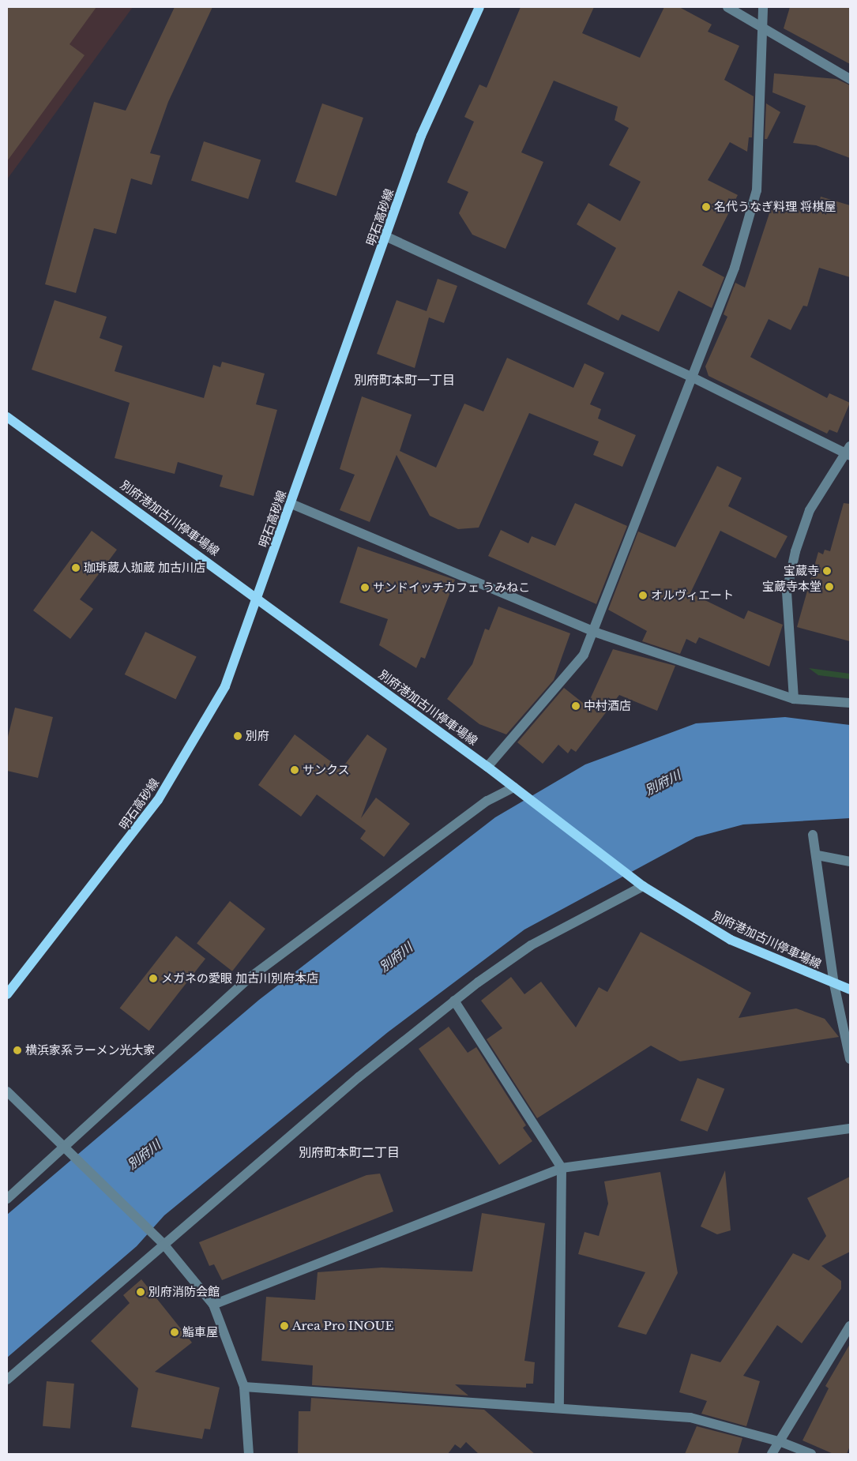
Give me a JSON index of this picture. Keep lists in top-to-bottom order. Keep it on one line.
{"streets":{"main road":["明石高砂線","別府港加古川停車場線"]},"crossings":[["明石高砂線","別府港加古川停車場線"]],"districts":["別府町本町一丁目","別府町本町二丁目"],"water":["別府川"],"places":["名代うなぎ料理 将棋屋","珈琲蔵人珈蔵 加古川店","宝蔵寺","宝蔵寺本堂","サンドイッチカフェ うみねこ","オルヴィエート","中村酒店","別府","サンクス","メガネの愛眼 加古川別府本店","横浜家系ラーメン光大家","別府消防会館","Area Pro INOUE","鮨車屋"]}
